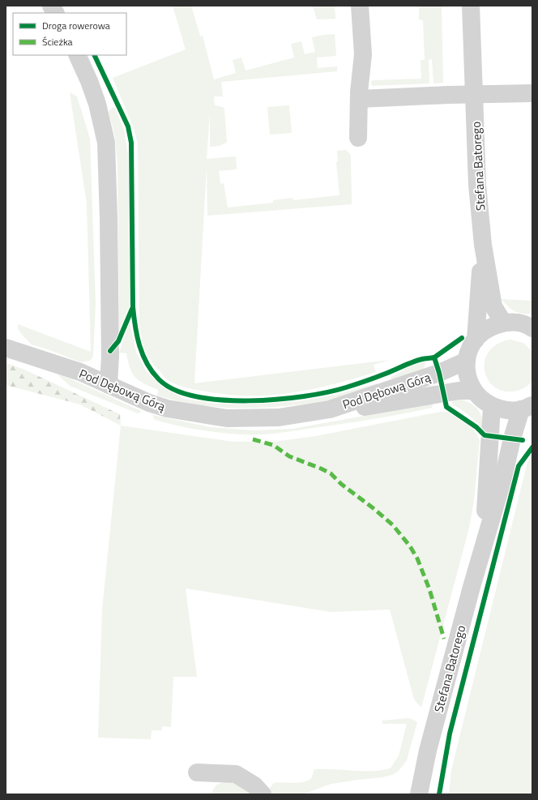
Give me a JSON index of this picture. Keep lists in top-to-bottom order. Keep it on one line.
{"streets":{"street":["Stefana Batorego","Pod Dębową Górą"]},"legend":["Droga rowerowa","Ścieżka"]}
